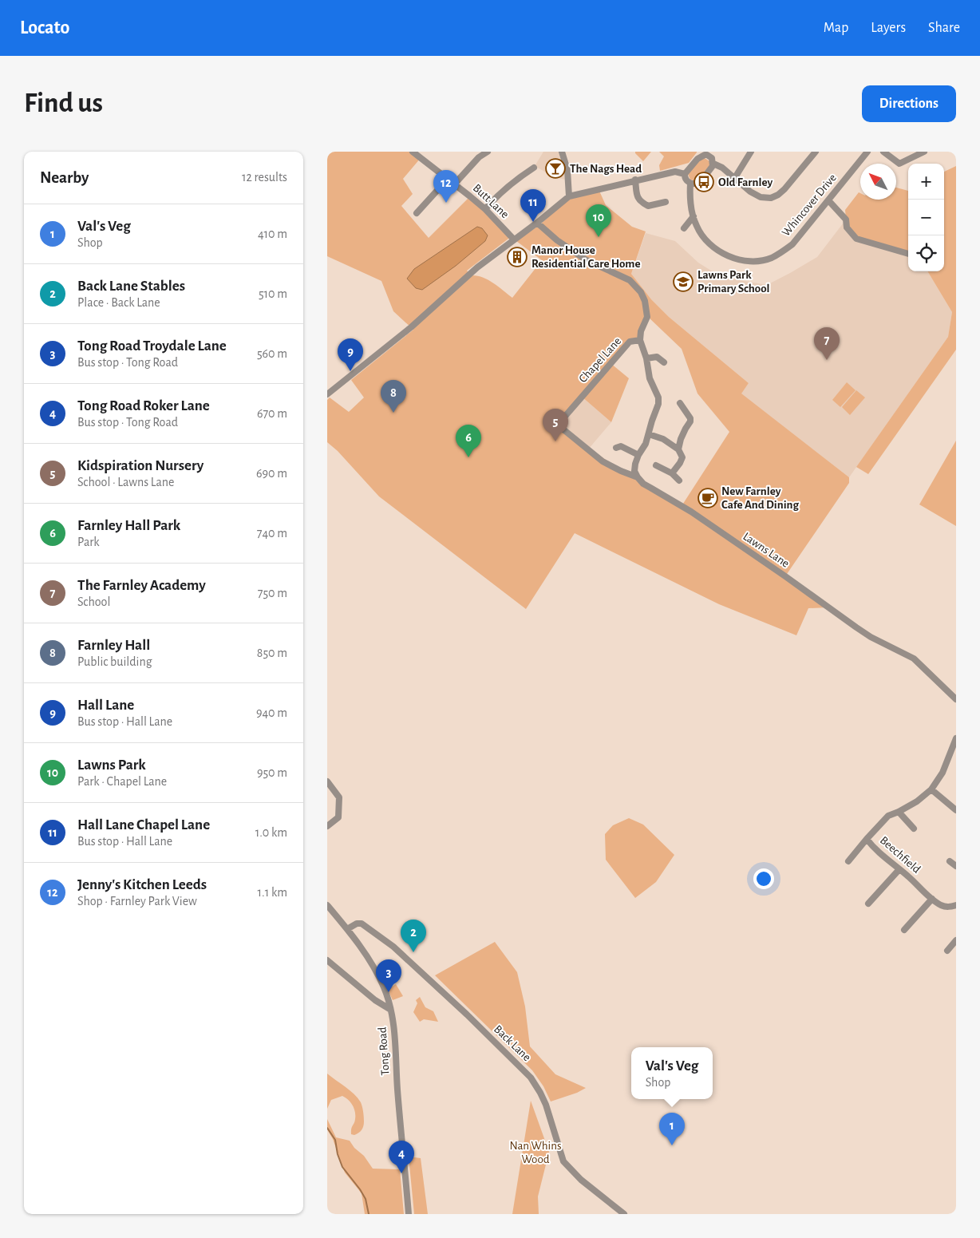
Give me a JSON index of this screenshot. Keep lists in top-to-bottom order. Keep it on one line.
{"streets":{"street":["Butt Lane","Whincover Drive","Chapel Lane","Lawns Lane","Beechfield","Back Lane","Tong Road"]},"crossings":[["Chapel Lane","Lawns Lane"],["Back Lane","Tong Road"]],"parks":["Nan Whins Wood"],"places":{"bar":["The Nags Head"],"bus stop":["Old Farnley"],"building":["Manor House Residential Care Home"],"school or university":["Lawns Park Primary School"],"cafe":["New Farnley Cafe And Dining"]},"north":"top left","page":{"header":"Locato","nav":["Map","Layers","Share"],"buttons":"Directions","title":"Find us","heading":["Nearby","12 results"],"map_buttons":["+","−"],"pins":["12","11","10","7","9","8","5","6","2","3","1","4"],"list":[{"mark":"1","name":"Val's Veg","note":"Shop","value":"410 m"},{"mark":"2","name":"Back Lane Stables","note":"Place · Back Lane","value":"510 m"},{"mark":"3","name":"Tong Road Troydale Lane","note":"Bus stop · Tong Road","value":"560 m"},{"mark":"4","name":"Tong Road Roker Lane","note":"Bus stop · Tong Road","value":"670 m"},{"mark":"5","name":"Kidspiration Nursery","note":"School · Lawns Lane","value":"690 m"},{"mark":"6","name":"Farnley Hall Park","note":"Park","value":"740 m"},{"mark":"7","name":"The Farnley Academy","note":"School","value":"750 m"},{"mark":"8","name":"Farnley Hall","note":"Public building","value":"850 m"},{"mark":"9","name":"Hall Lane","note":"Bus stop · Hall Lane","value":"940 m"},{"mark":"10","name":"Lawns Park","note":"Park · Chapel Lane","value":"950 m"},{"mark":"11","name":"Hall Lane Chapel Lane","note":"Bus stop · Hall Lane","value":"1.0 km"},{"mark":"12","name":"Jenny's Kitchen Leeds","note":"Shop · Farnley Park View","value":"1.1 km"}],"popup":["Val's Veg","Shop"]}}
